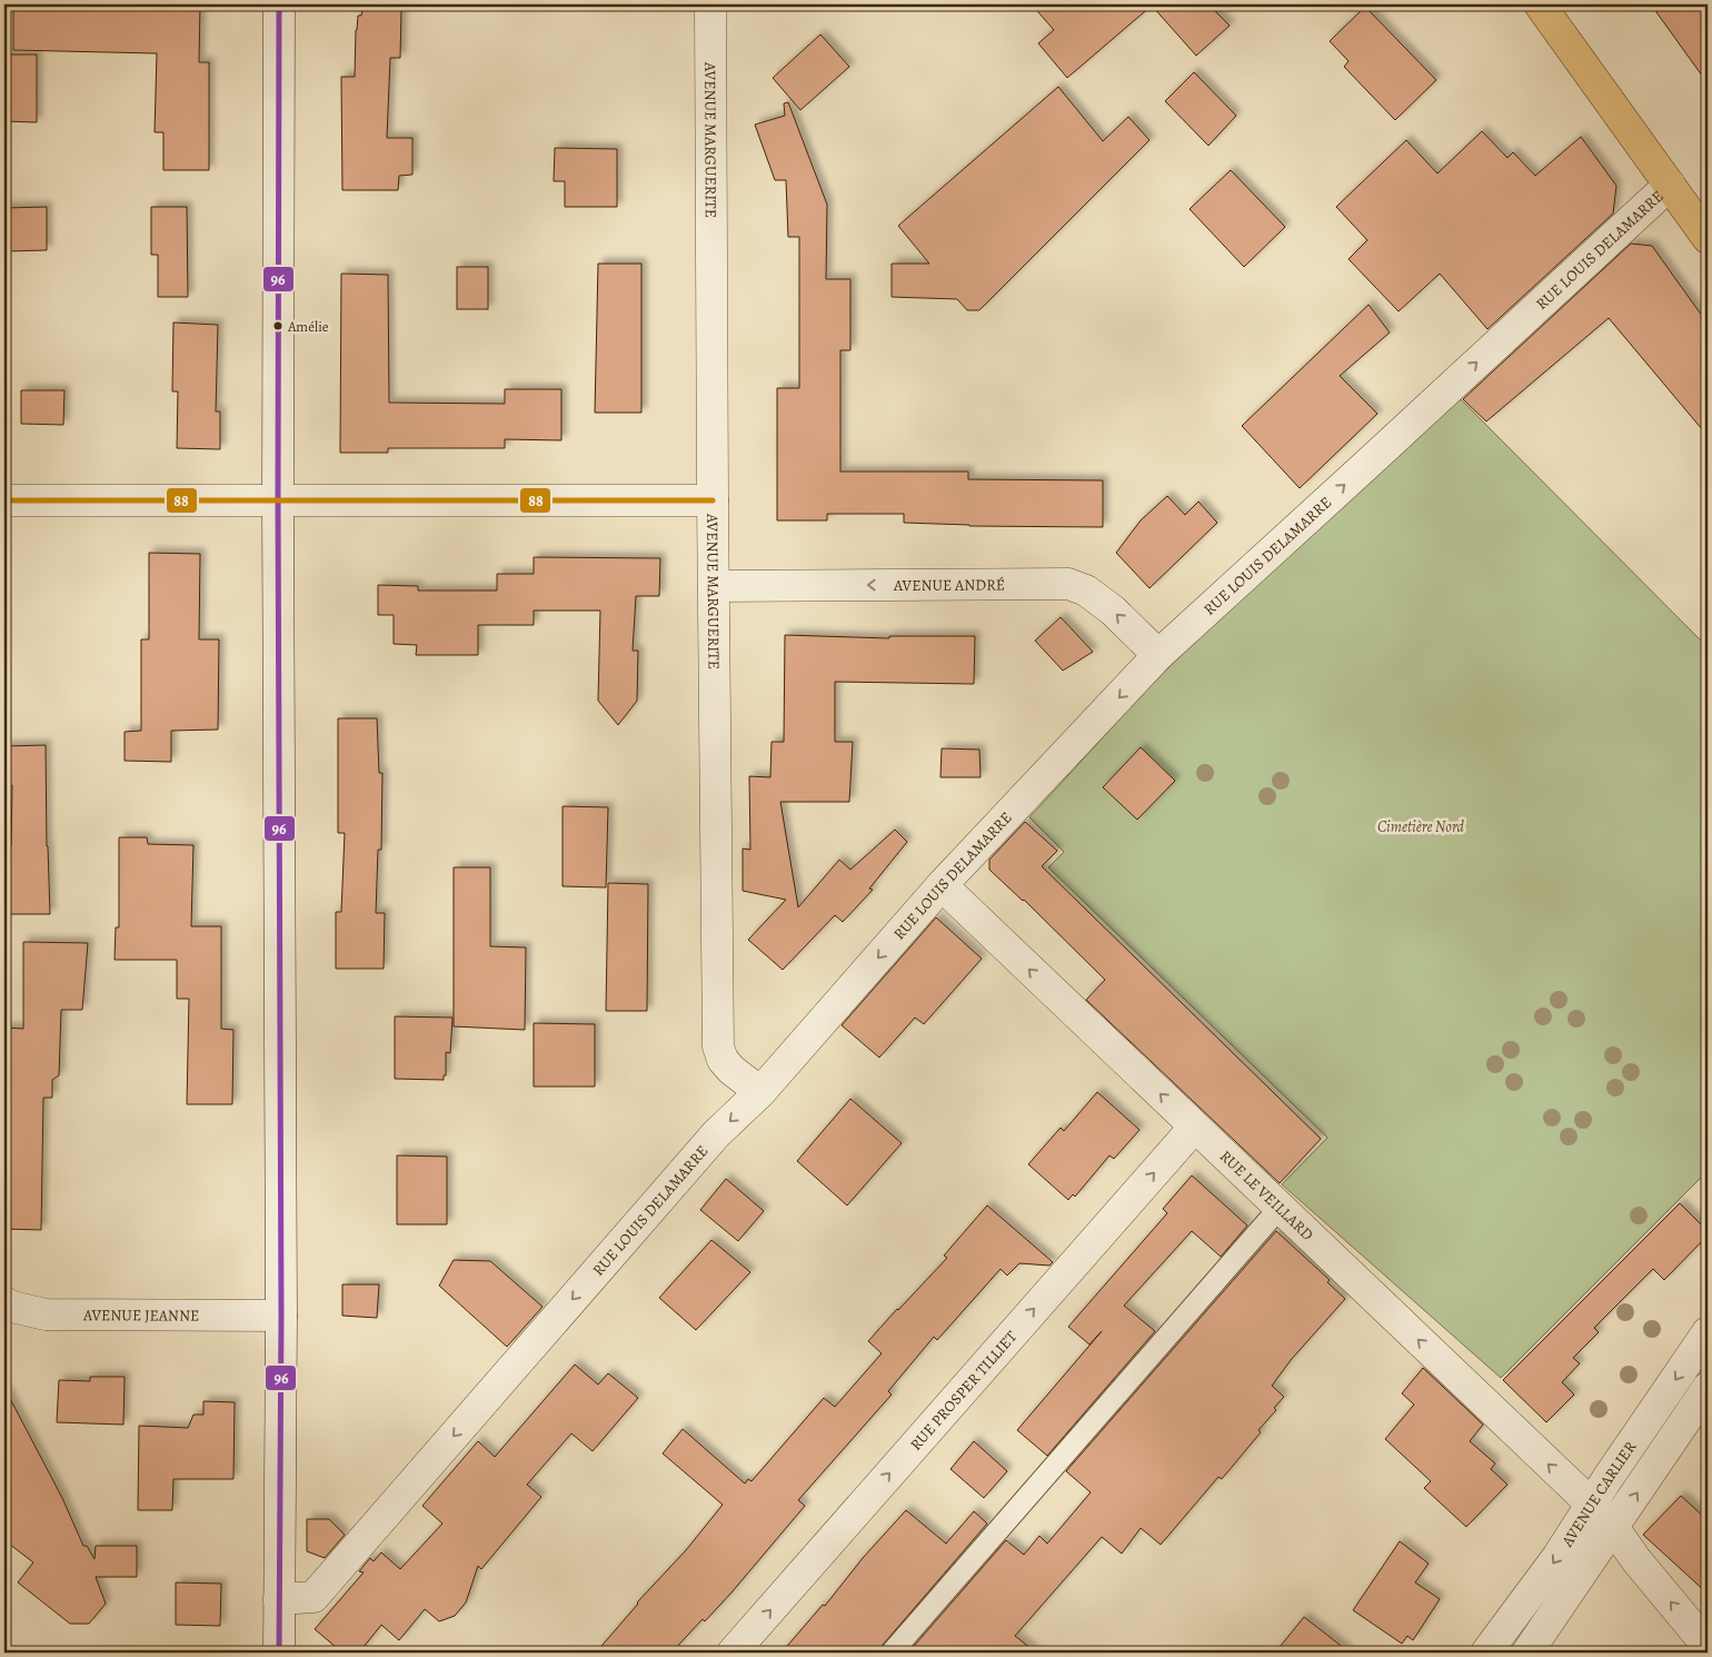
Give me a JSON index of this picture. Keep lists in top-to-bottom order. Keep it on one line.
{"streets":{"street":["AVENUE MARGUERITE","RUE LOUIS DELAMARRE","AVENUE ANDRÉ","RUE LE VEILLARD","AVENUE JEANNE","RUE PROSPER TILLIET","AVENUE CARLIER"]},"crossings":[["AVENUE MARGUERITE","RUE LOUIS DELAMARRE"],["AVENUE MARGUERITE","AVENUE ANDRÉ"],["RUE LOUIS DELAMARRE","AVENUE ANDRÉ"],["RUE LOUIS DELAMARRE","RUE LE VEILLARD"],["RUE LE VEILLARD","RUE PROSPER TILLIET"],["RUE LE VEILLARD","AVENUE CARLIER"]],"one_way":["AVENUE ANDRÉ","RUE LE VEILLARD","RUE PROSPER TILLIET"],"parks":["Cimetière Nord"],"places":["Amélie"],"lines":["transit line 96","transit line 88"]}
